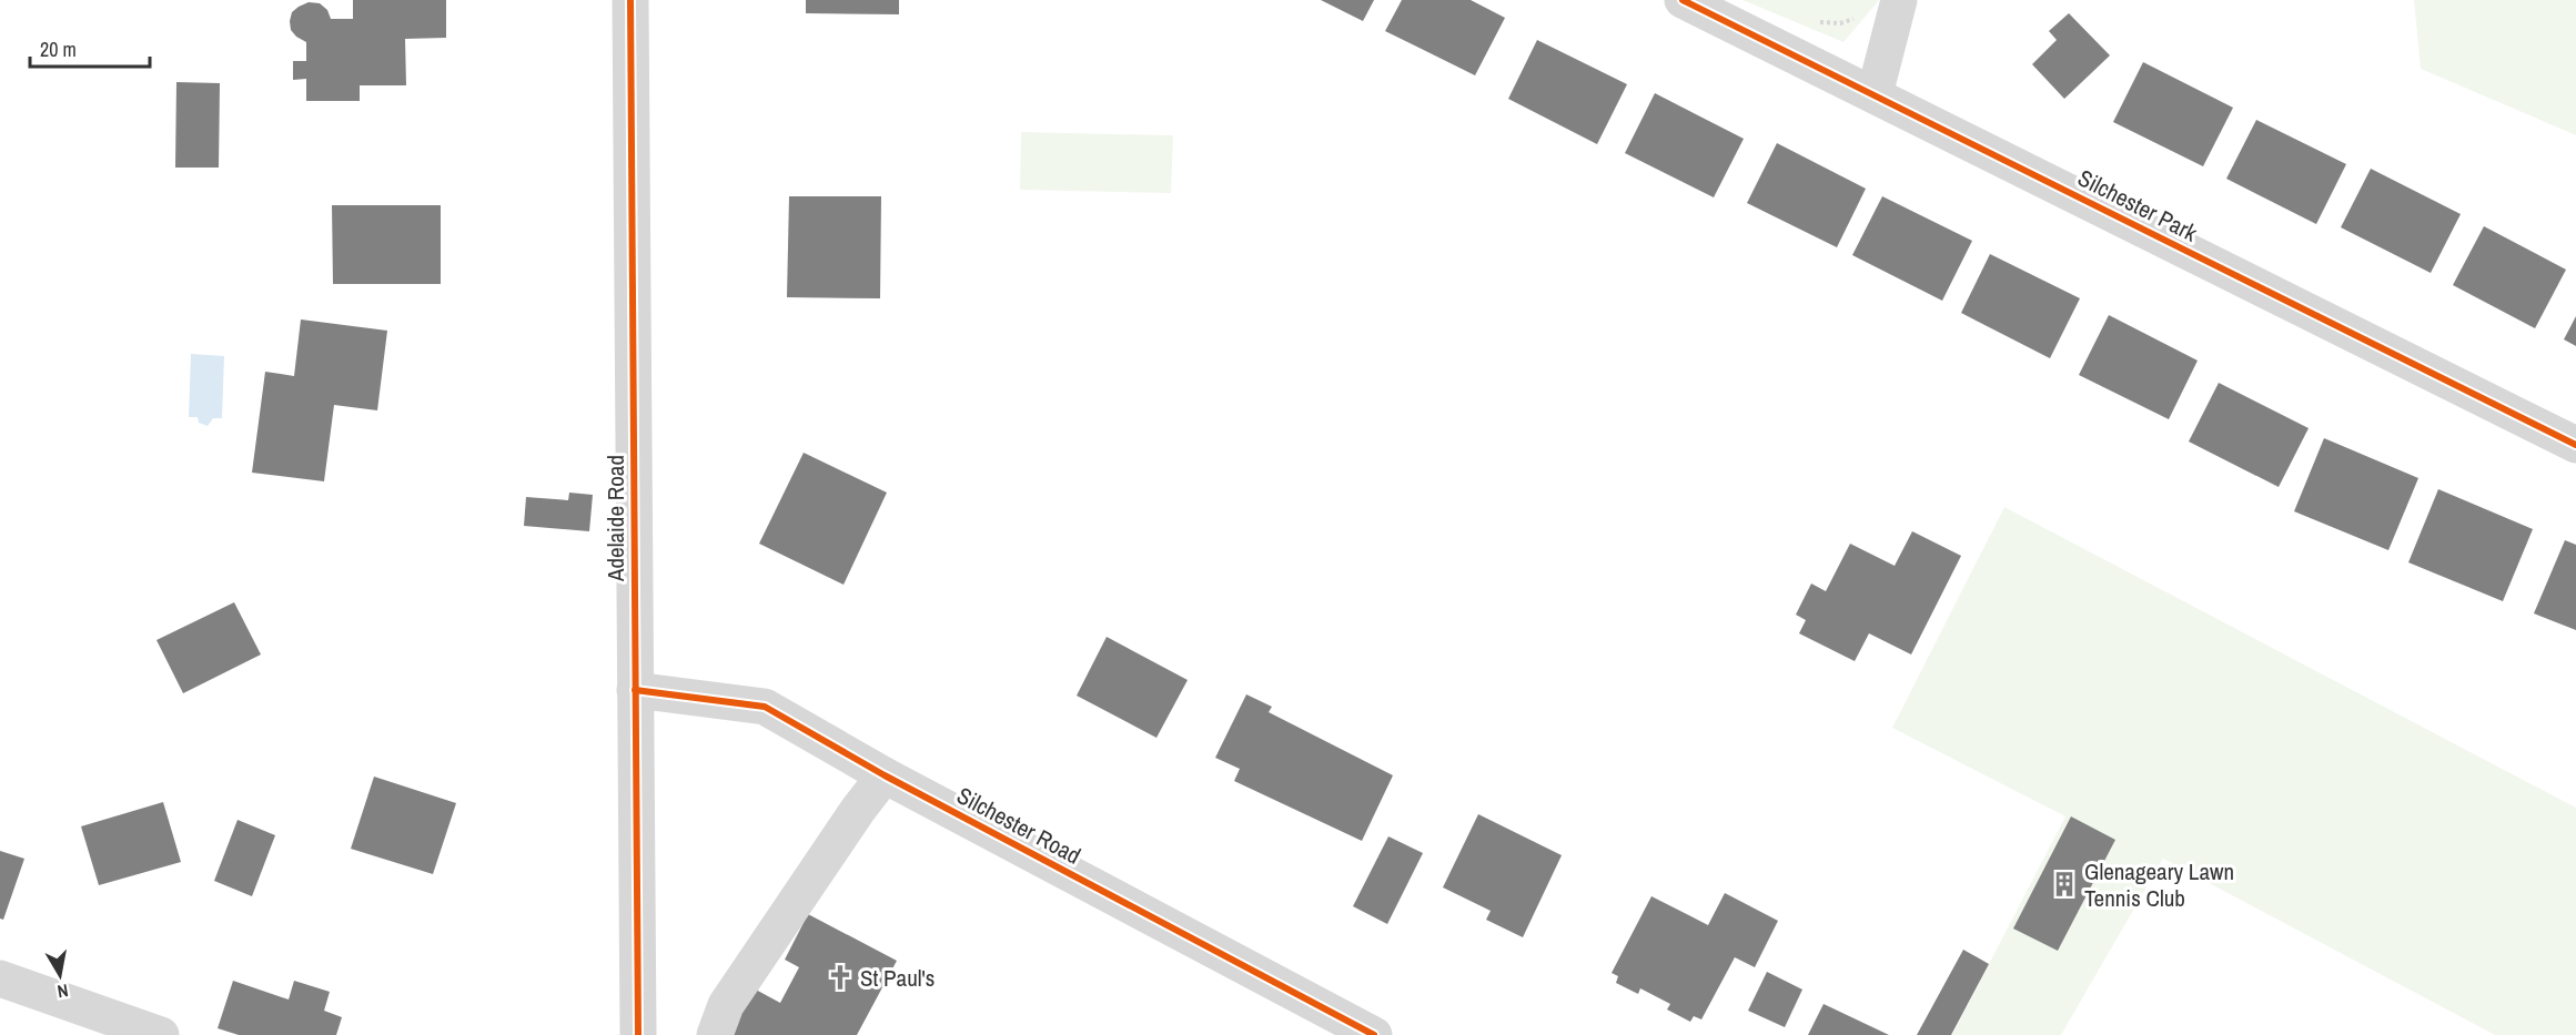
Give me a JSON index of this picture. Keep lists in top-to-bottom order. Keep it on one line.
{"streets":{"street":["Silchester Park","Adelaide Road","Silchester Road"]},"crossings":[["Adelaide Road","Silchester Road"]],"places":{"building":["Glenageary Lawn Tennis Club"],"church":["St Paul's"]},"scale_bar":"20 m","north":"bottom"}
